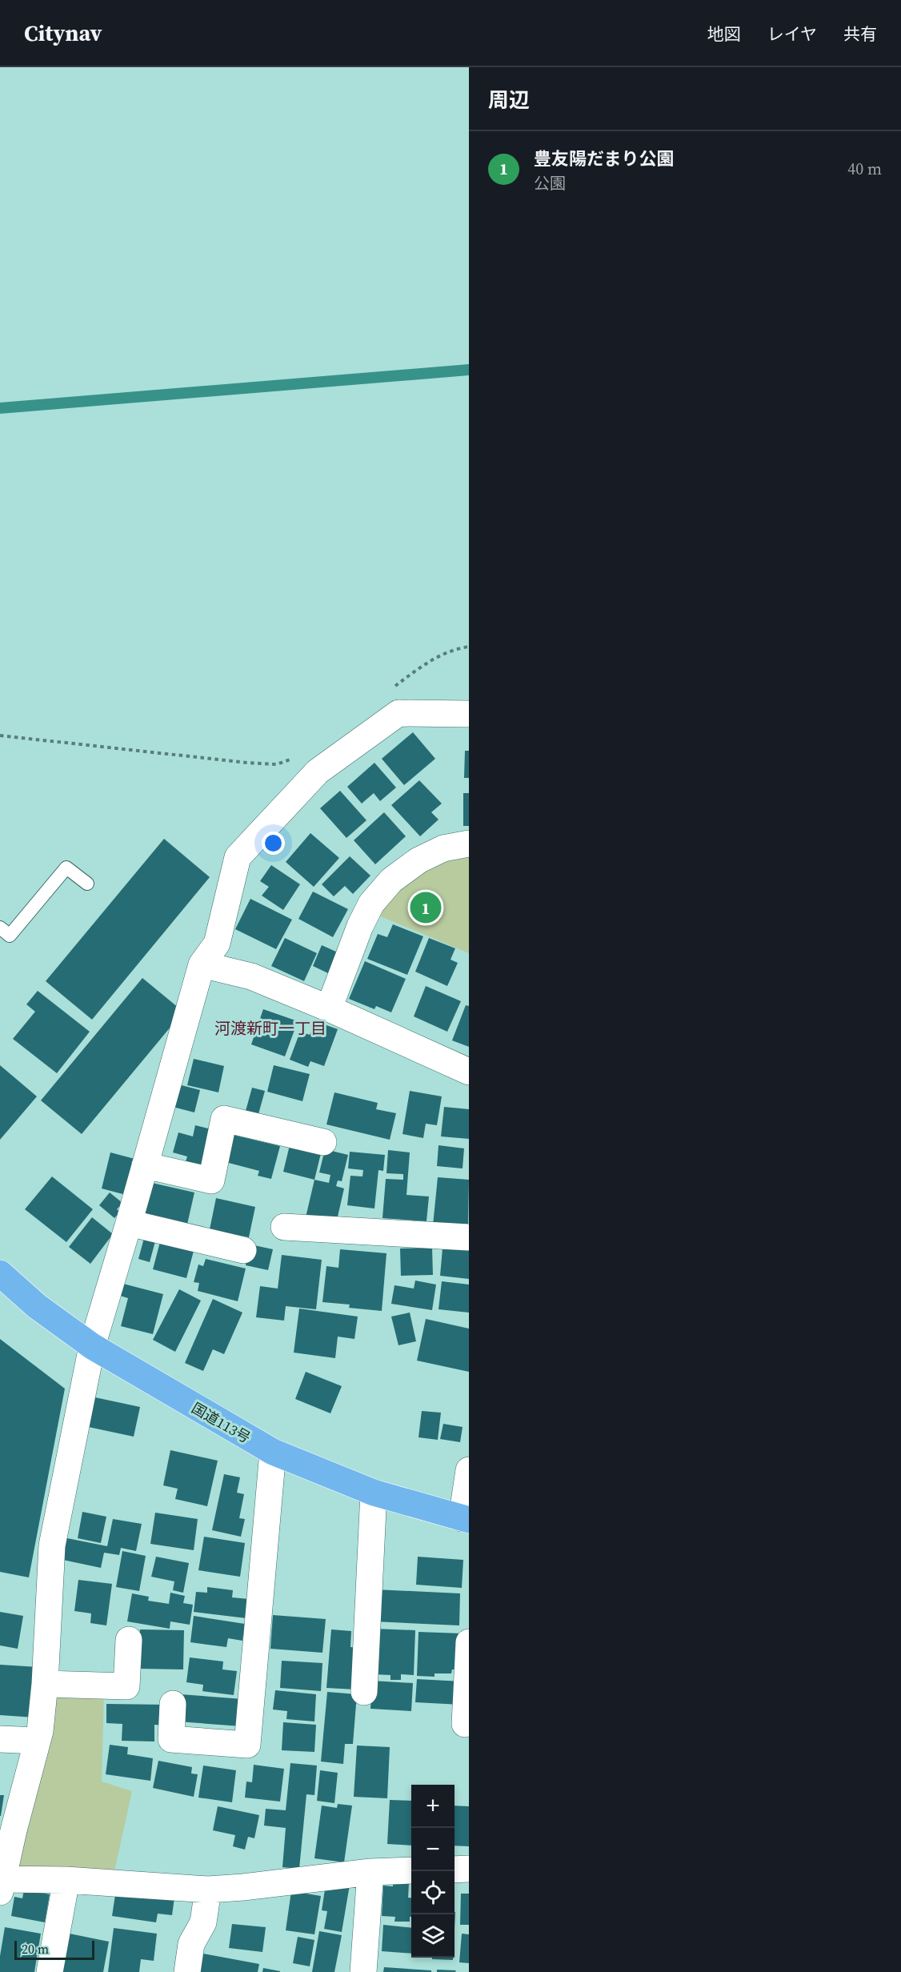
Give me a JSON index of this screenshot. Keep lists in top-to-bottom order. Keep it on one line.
{"streets":{"highway":["国道113号"]},"districts":["河渡新町一丁目"],"scale_bar":"20 m","page":{"header":"Citynav","nav":["地図","レイヤ","共有"],"heading":"周辺","list":[{"mark":"1","name":"豊友陽だまり公園","note":"公園","value":"40 m"}],"pins":"1","map_buttons":["+","−"],"scale":"20 m"}}
